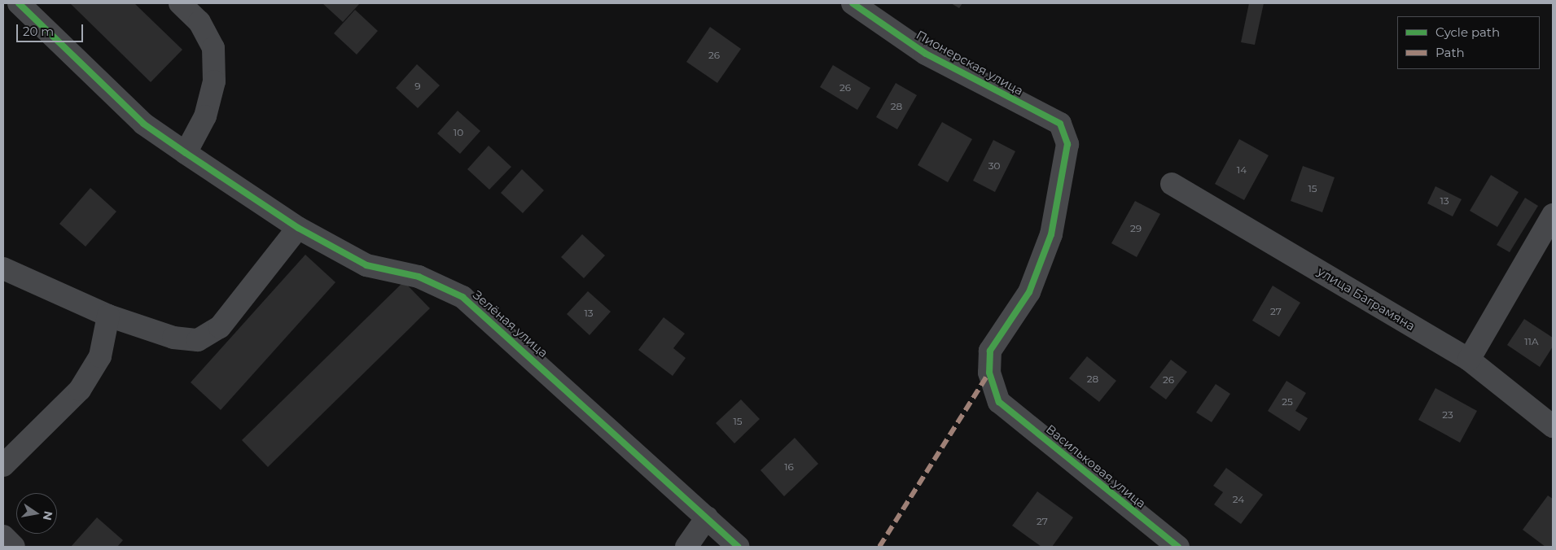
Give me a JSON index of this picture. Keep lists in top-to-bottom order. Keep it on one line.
{"streets":{"street":["Пионерская улица","улица Баграмяна","Зелёная улица","Васильковая улица"]},"crossings":[["Пионерская улица","Васильковая улица"]],"house_numbers":["26","9","26","28","10","30","14","15","13","29","27","13","11А","28","26","25","23","15","16","24","27"],"legend":["Cycle path","Path"],"scale_bar":"20 m","north":"right"}
